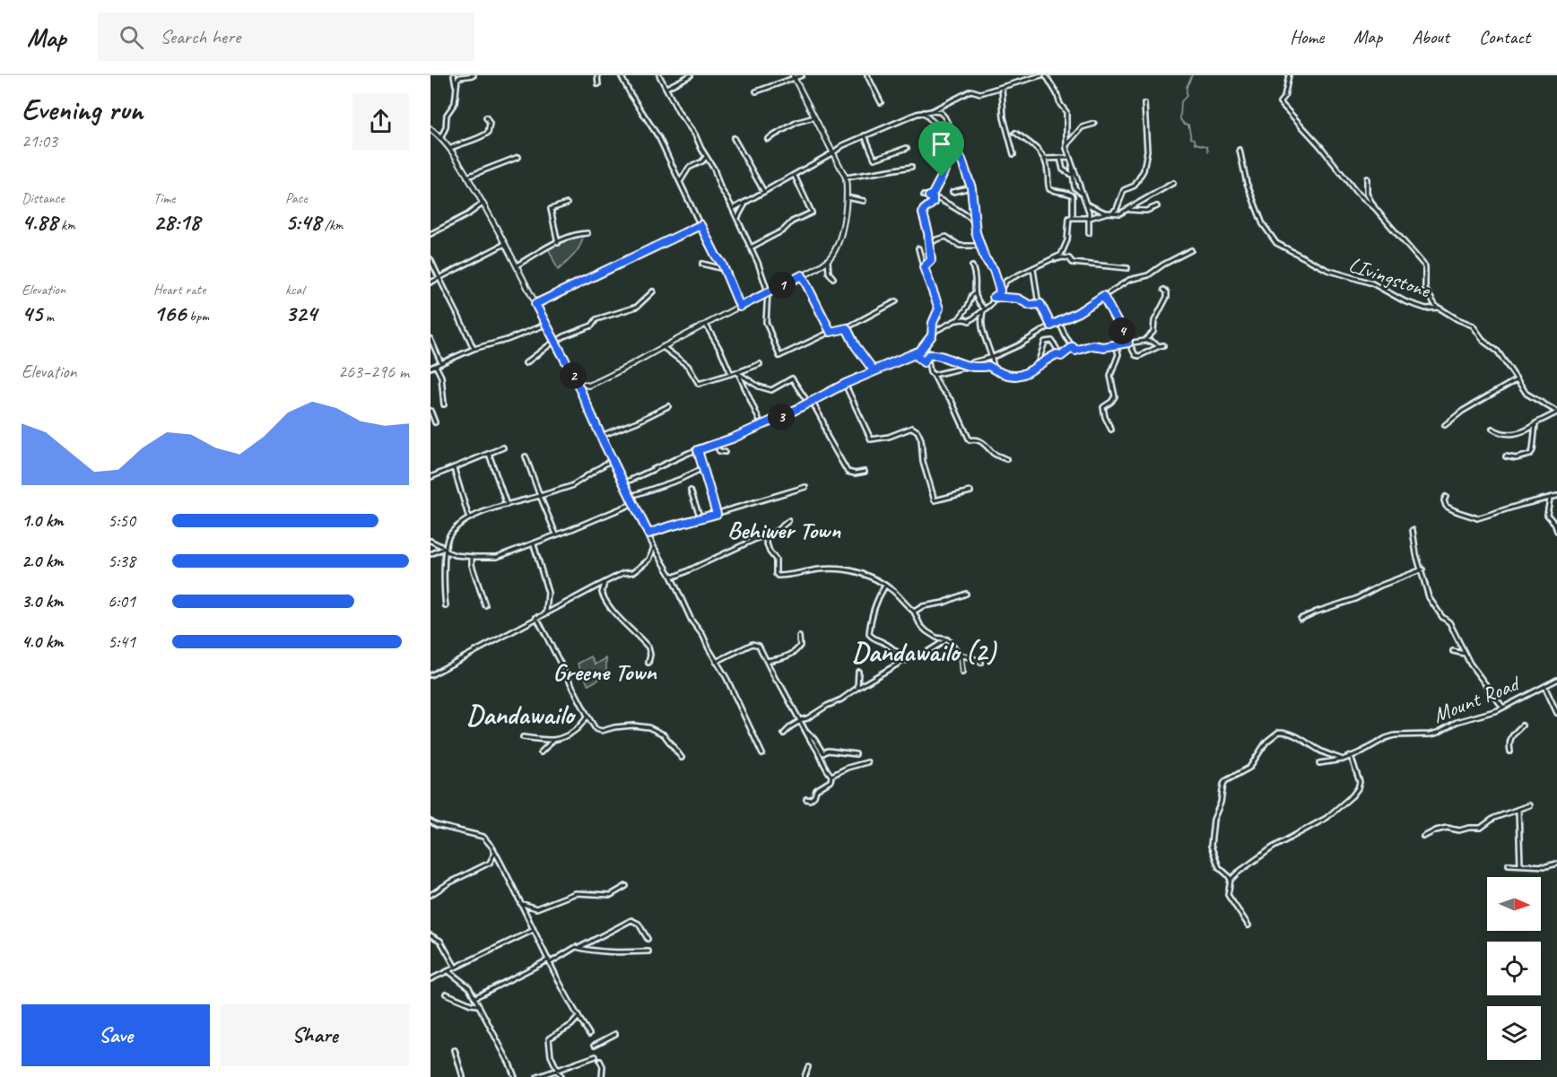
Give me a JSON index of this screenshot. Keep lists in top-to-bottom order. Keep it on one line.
{"streets":{"street":["LIvingstone","Mount Road"]},"districts":["Behiwer Town","Dandawailo (2)","Greene Town","Dandawailo"],"north":"right","page":{"header":"Map","search":"Search here","nav":["Home","Map","About","Contact"],"heading":["Evening run","21:03"],"stats":[["Distance","4.88 km"],["Time","28:18"],["Pace","5:48 /km"],["Elevation","45 m"],["Heart rate","166 bpm"],["kcal","324"]],"pins":["1","4","2","3"],"chart":["Elevation","263–296 m"],"list":[{"name":"1.0 km","note":"5:50"},{"name":"2.0 km","note":"5:38"},{"name":"3.0 km","note":"6:01"},{"name":"4.0 km","note":"5:41"}],"buttons":["Save","Share"]}}
